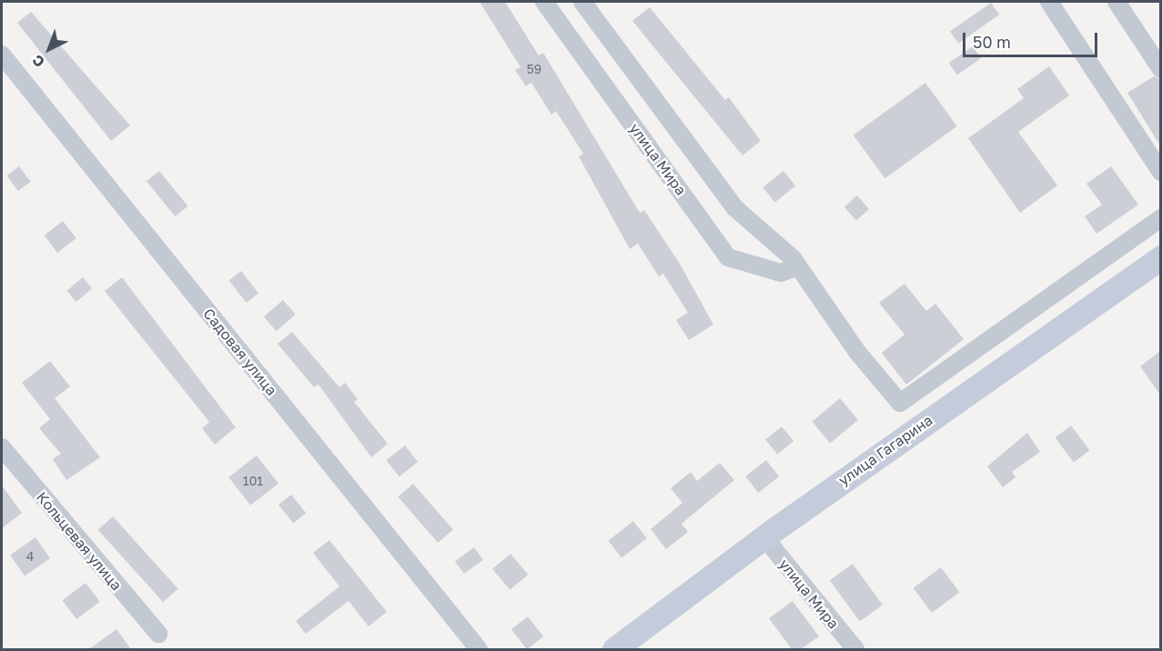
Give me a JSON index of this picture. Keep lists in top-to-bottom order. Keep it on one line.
{"streets":{"main road":["улица Гагарина"],"street":["улица Мира","Садовая улица","Кольцевая улица"]},"crossings":[["улица Мира","улица Гагарина"]],"house_numbers":["59","101","4"],"scale_bar":"50 m","north":"bottom left"}
